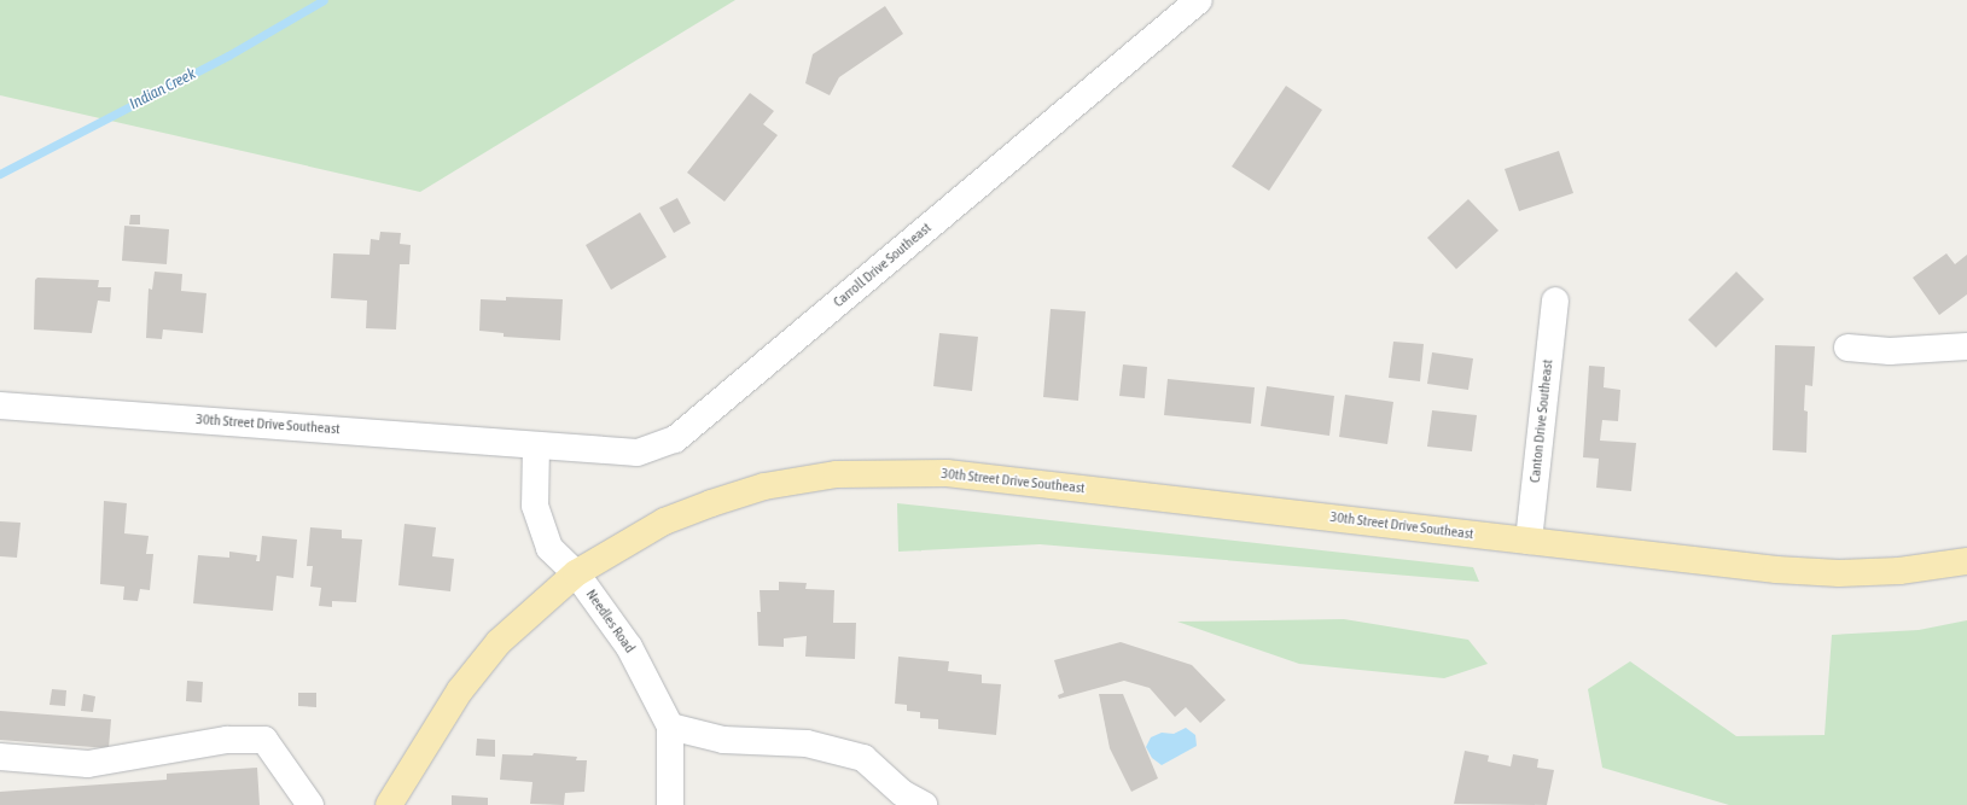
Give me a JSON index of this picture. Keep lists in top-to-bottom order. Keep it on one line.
{"streets":{"main road":["30th Street Drive Southeast"],"street":["Carroll Drive Southeast","Canton Drive Southeast","Needles Road"]},"crossings":[["Carroll Drive Southeast","30th Street Drive Southeast"],["Carroll Drive Southeast","Needles Road"],["Canton Drive Southeast","30th Street Drive Southeast"],["30th Street Drive Southeast","Needles Road"]],"water":["Indian Creek"]}
